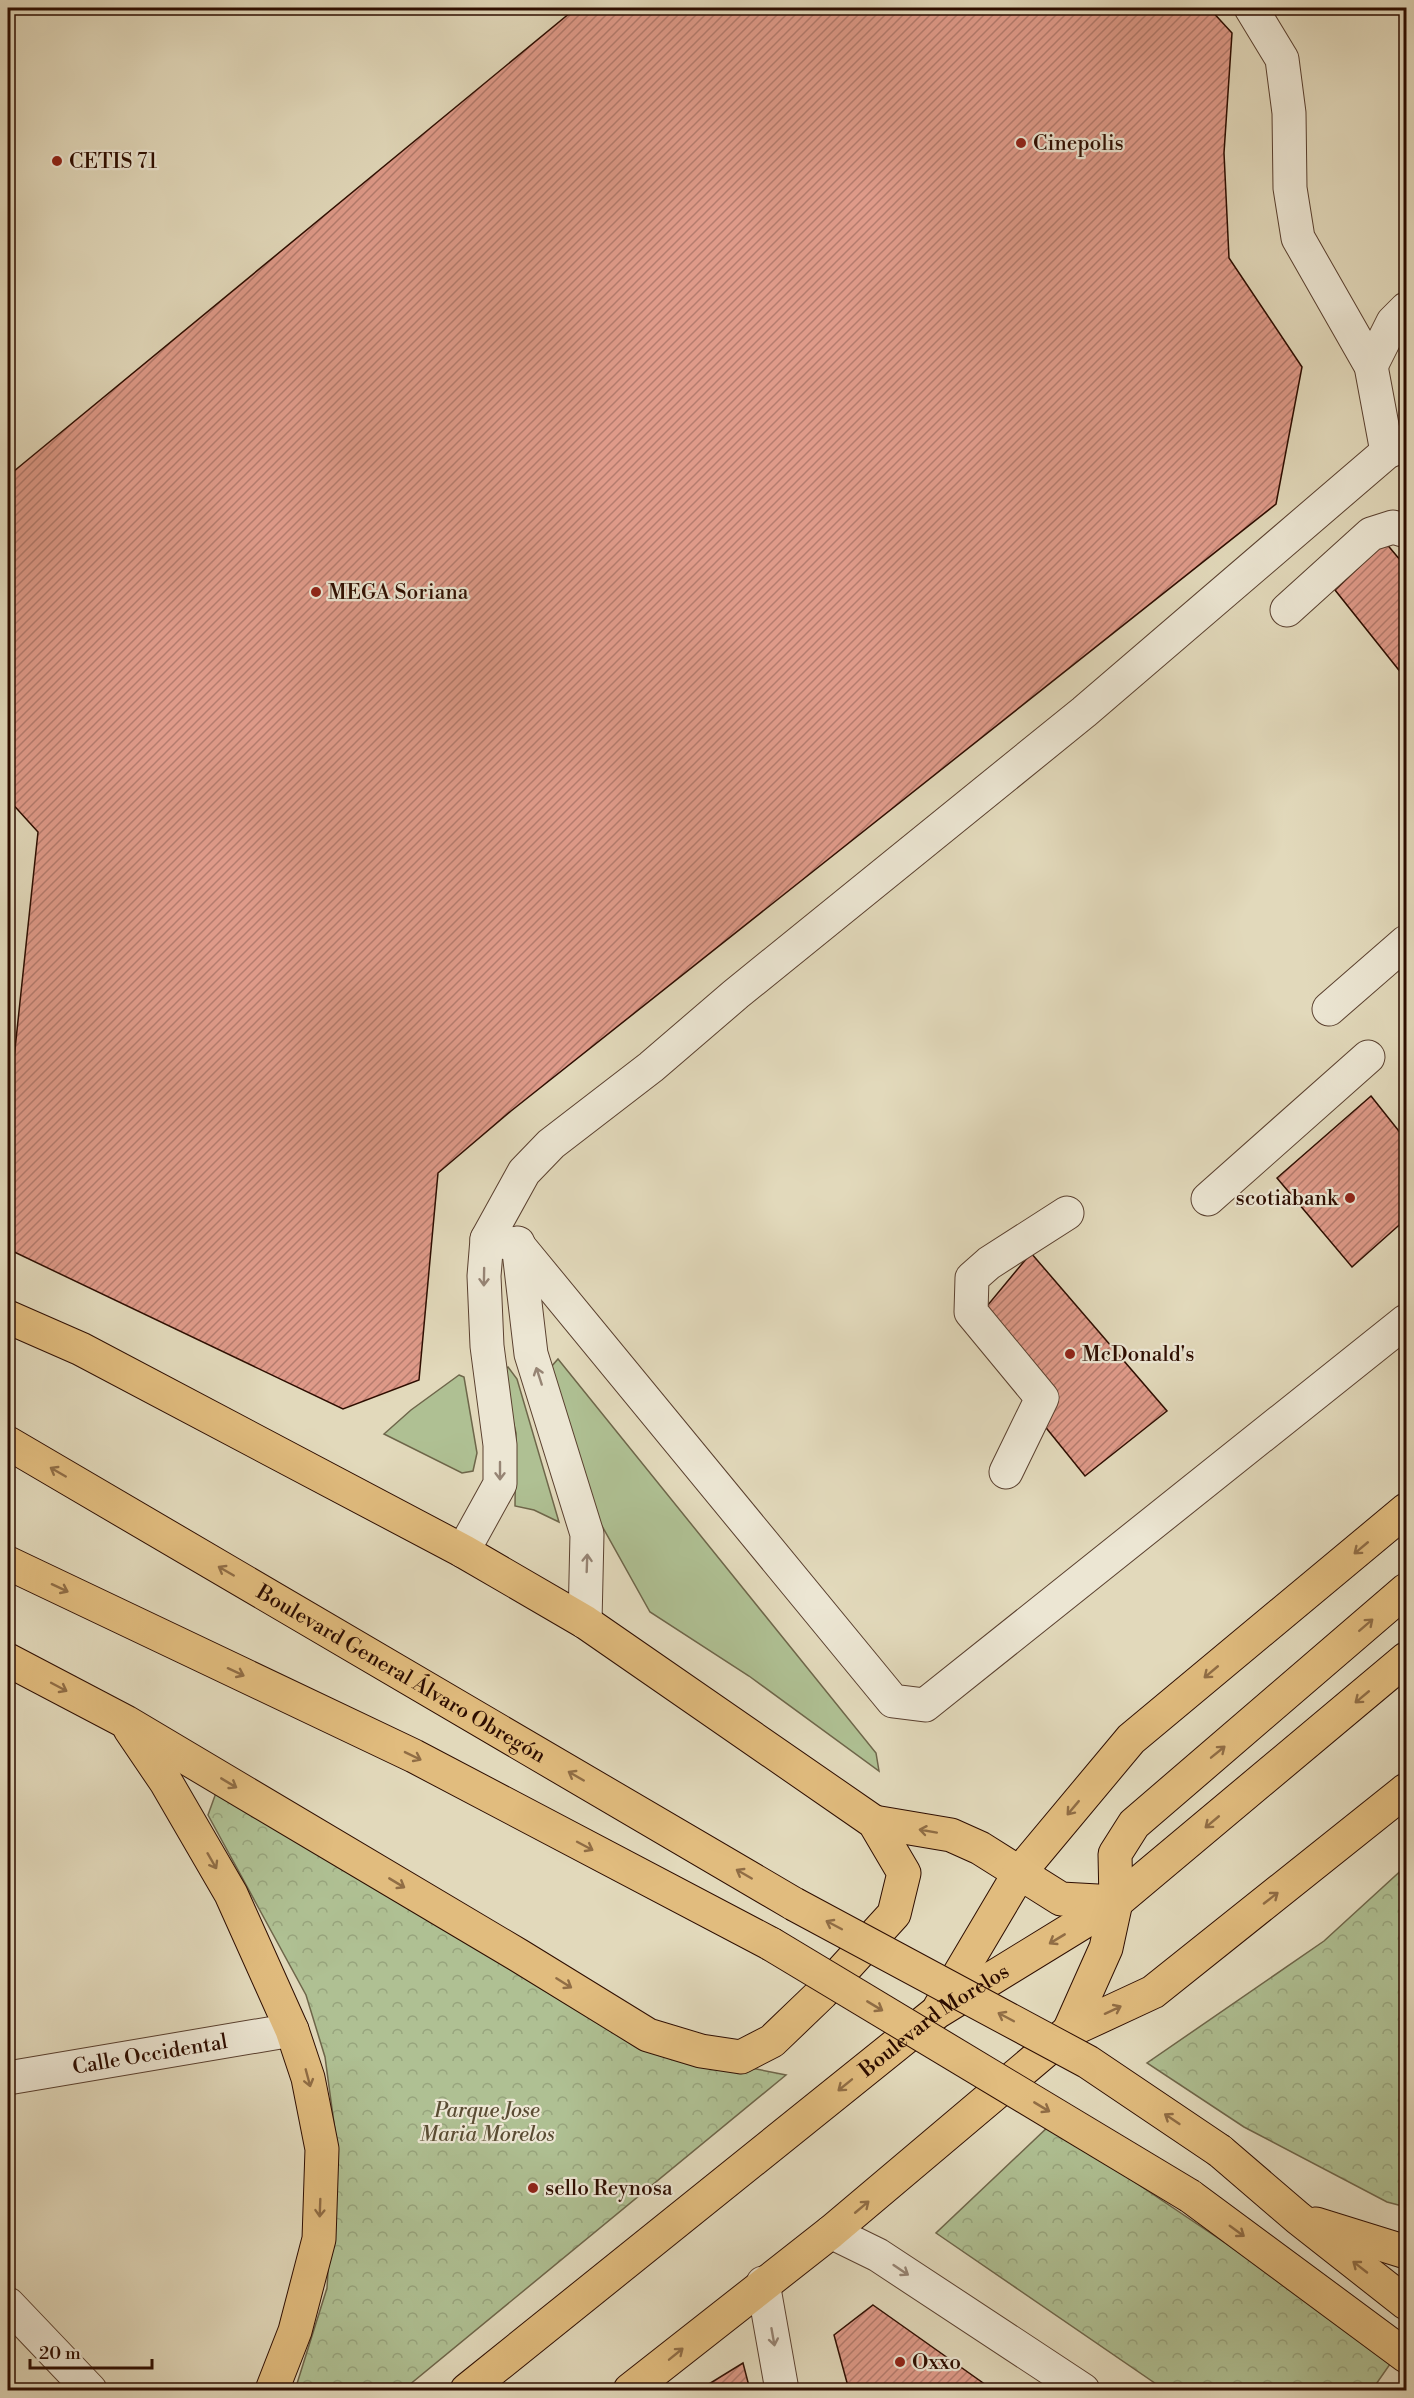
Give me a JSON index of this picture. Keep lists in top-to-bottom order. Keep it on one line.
{"streets":{"main road":["Boulevard General Álvaro Obregón","Boulevard Morelos"],"street":["Calle Occidental"]},"parks":["Parque Jose Maria Morelos"],"places":["Cinepolis","CETIS 71","MEGA Soriana","scotiabank","McDonald's","sello Reynosa","Oxxo"],"scale_bar":"20 m"}
